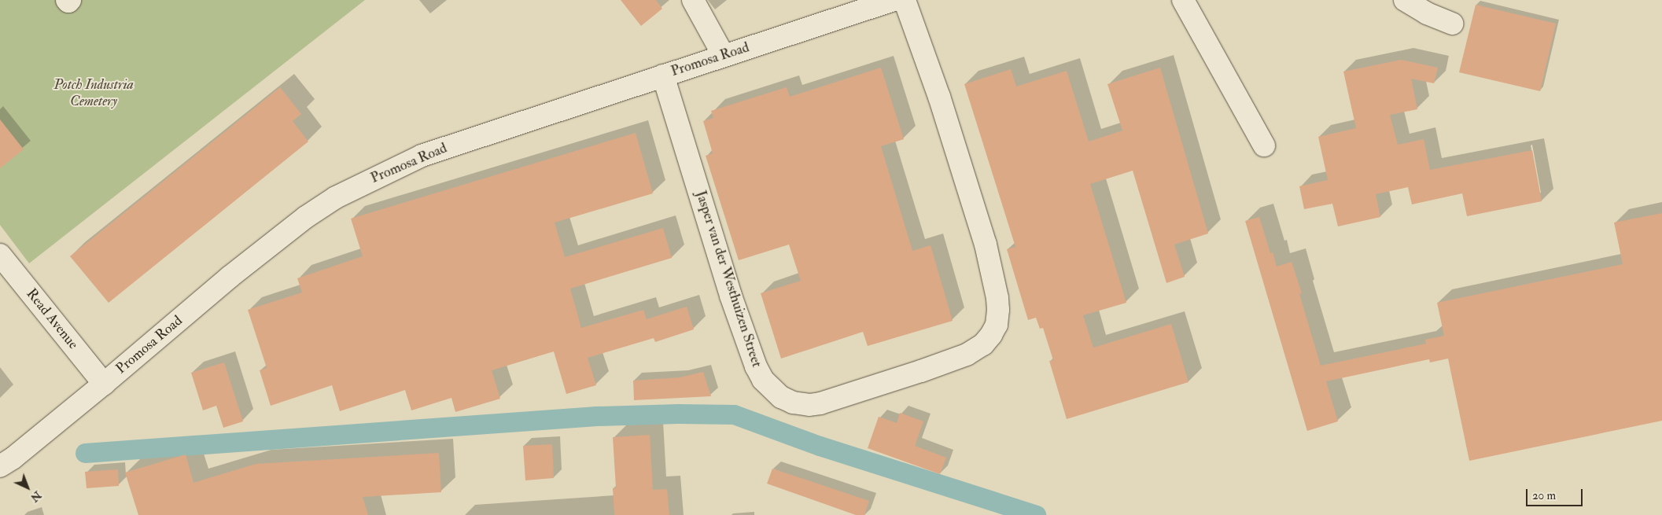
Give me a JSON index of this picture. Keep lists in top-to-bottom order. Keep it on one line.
{"streets":{"street":["Promosa Road","Jasper van der Westhuizen Street","Read Avenue"]},"crossings":[["Promosa Road","Jasper van der Westhuizen Street"],["Promosa Road","Read Avenue"]],"parks":["Potch Industria Cemetery"],"scale_bar":"20 m","north":"bottom right"}
